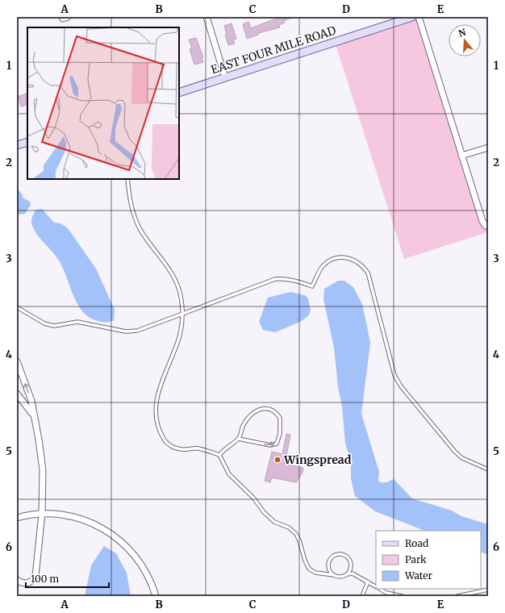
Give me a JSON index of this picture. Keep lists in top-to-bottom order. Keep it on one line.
{"streets":{"street":["EAST FOUR MILE ROAD"]},"places":["Wingspread"],"legend":["Road","Park","Water"],"scale_bar":"100 m","north":"top","grid":{"columns":["A","B","C","D","E"],"rows":["1","2","3","4","5","6"]}}
